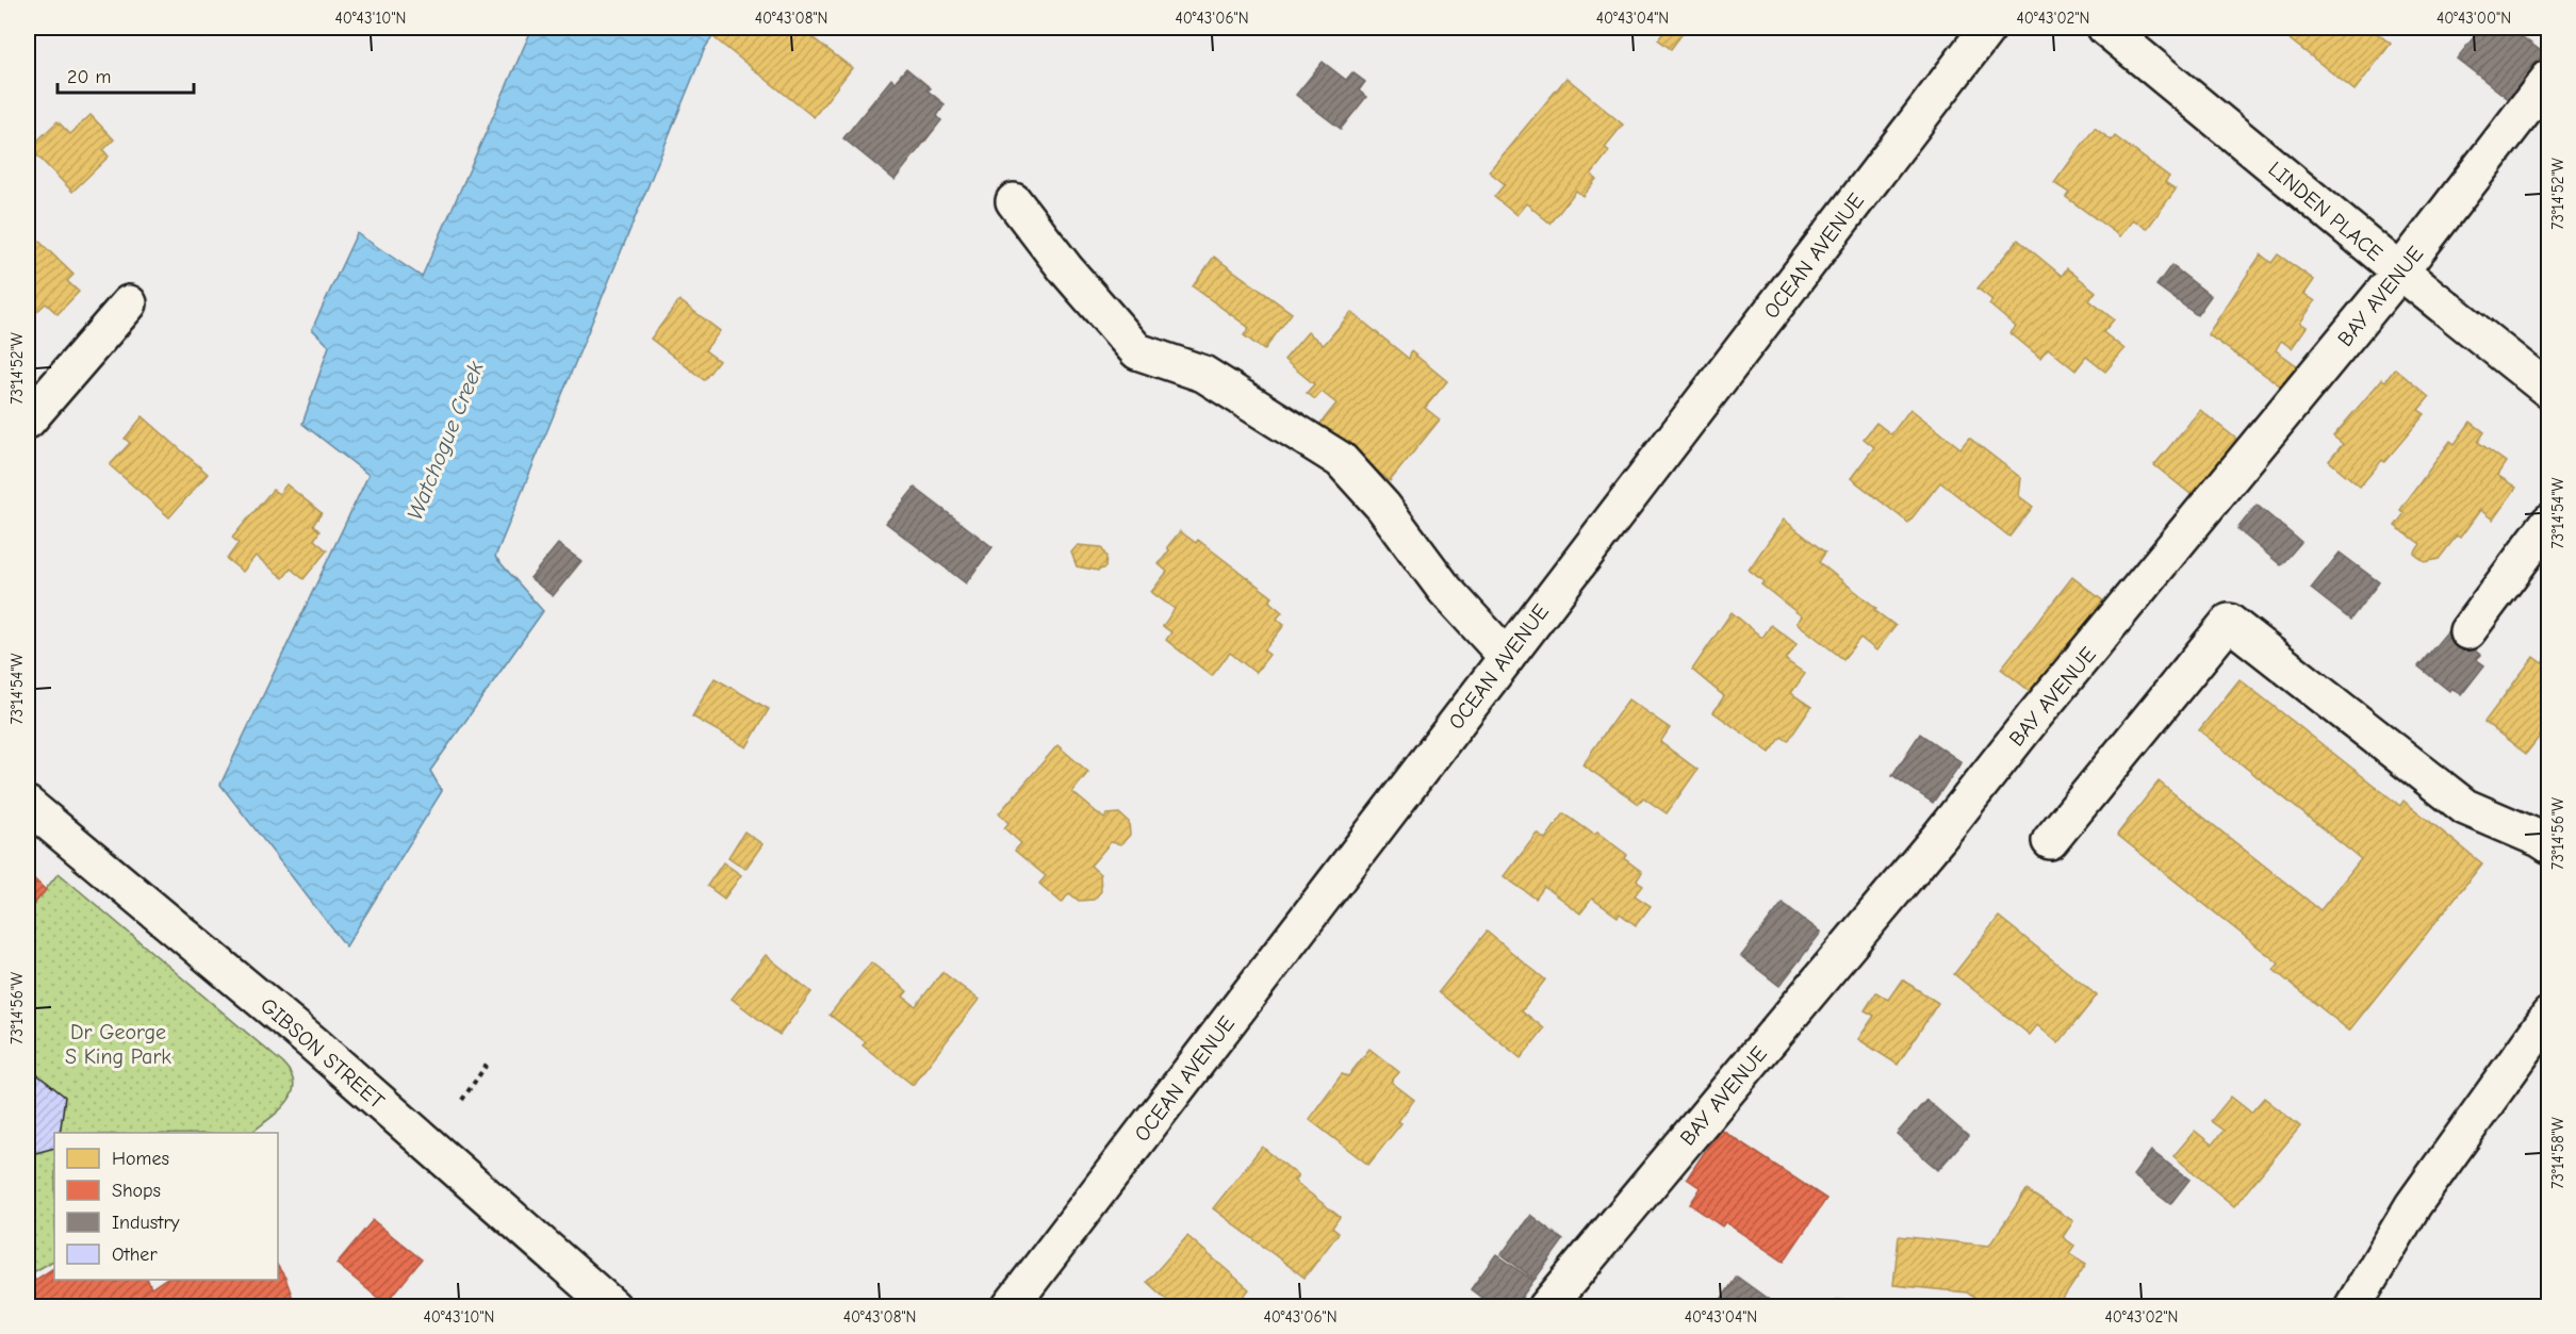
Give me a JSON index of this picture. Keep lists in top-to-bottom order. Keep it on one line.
{"streets":{"street":["LINDEN PLACE","OCEAN AVENUE","BAY AVENUE","GIBSON STREET"]},"crossings":[["LINDEN PLACE","BAY AVENUE"]],"water":["Watchogue Creek"],"parks":["Dr George S King Park"],"legend":["Homes","Shops","Industry","Other"],"scale_bar":"20 m","coordinates":["40°43'10\"N","40°43'08\"N","40°43'06\"N","40°43'04\"N","40°43'02\"N","40°43'00\"N","73°14'52\"W","73°14'54\"W","73°14'56\"W","73°14'58\"W"]}
